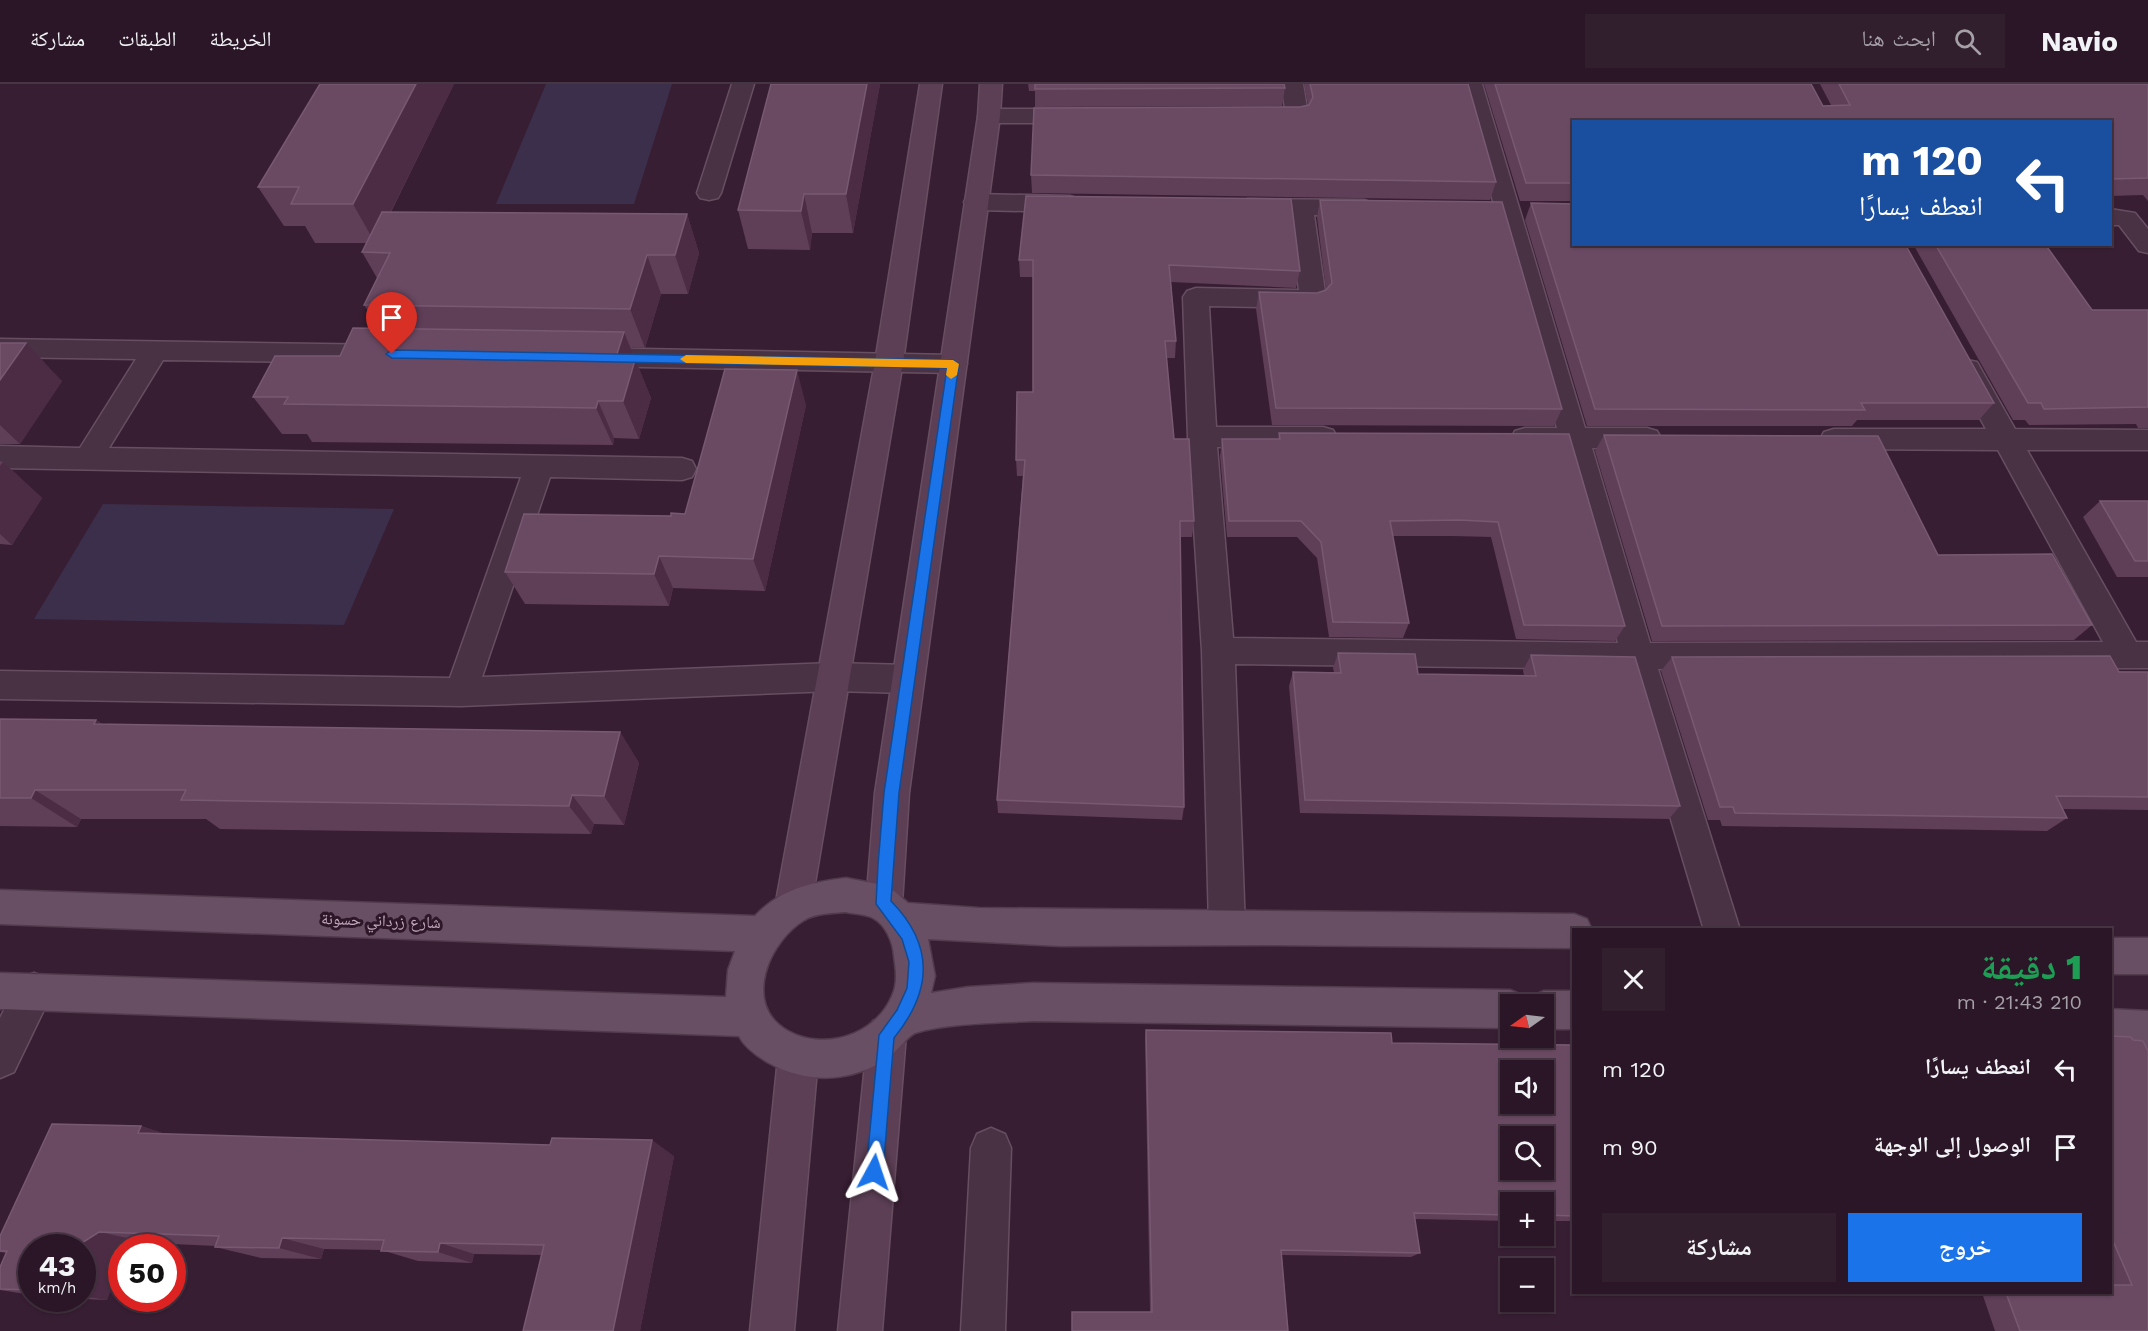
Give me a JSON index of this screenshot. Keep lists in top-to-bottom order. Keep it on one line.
{"streets":{"main road":["شارع زرداني حسونة"]},"north":"left","page":{"header":"Navio","search":"ابحث هنا","nav":["الخريطة","الطبقات","مشاركة"],"turn":["120 m","انعطف يسارًا"],"heading":["1 دقيقة","210 m · 21:43"],"map_buttons":["+","−"],"list":[{"name":"انعطف يسارًا","value":"120 m"},{"name":"الوصول إلى الوجهة","value":"90 m"}],"buttons":["خروج","مشاركة"],"speed":"43 km/h","limit":"50"}}
